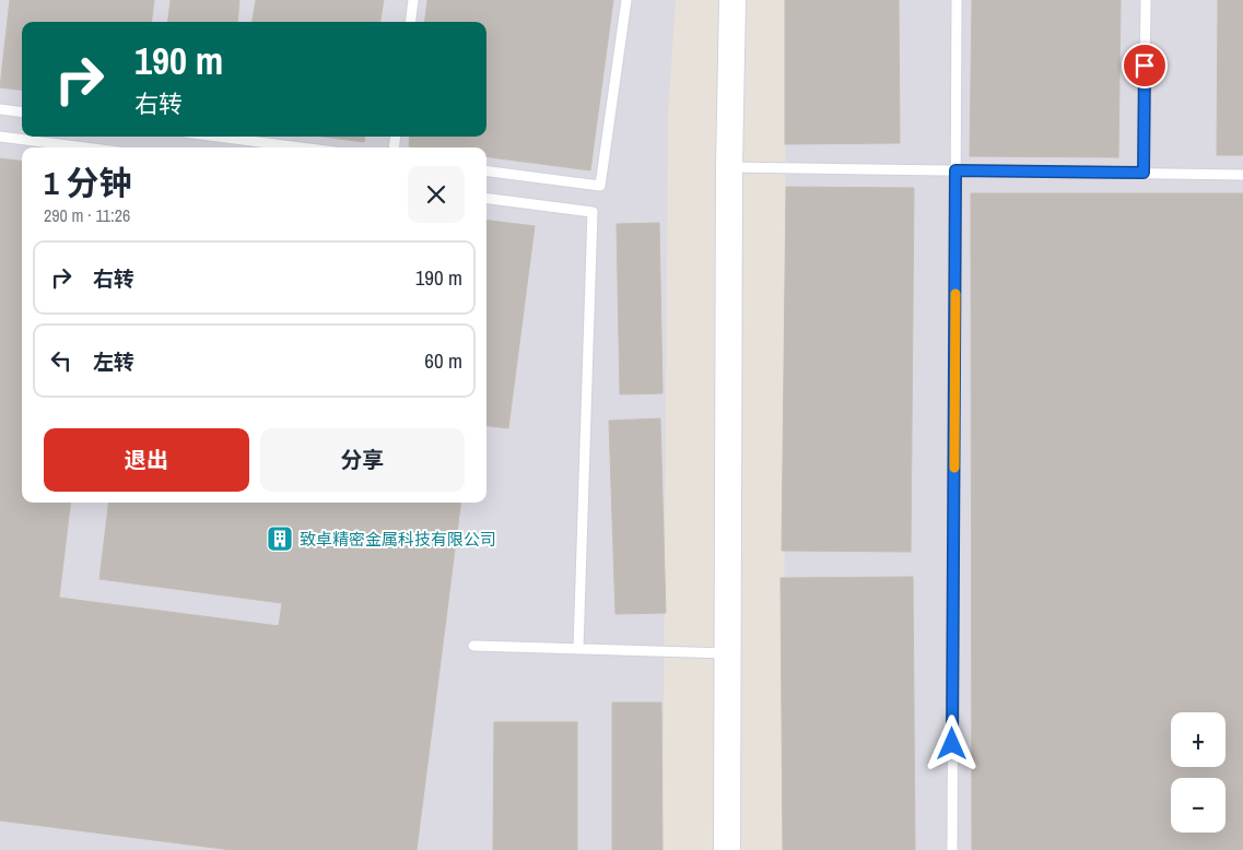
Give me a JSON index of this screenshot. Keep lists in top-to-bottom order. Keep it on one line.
{"places":{"building":["致卓精密金属科技有限公司"]},"page":{"turn":["190 m","右转"],"heading":["1 分钟","290 m · 11:26"],"list":[{"name":"右转","value":"190 m"},{"name":"左转","value":"60 m"}],"buttons":["退出","分享"],"map_buttons":["+","−"]}}
